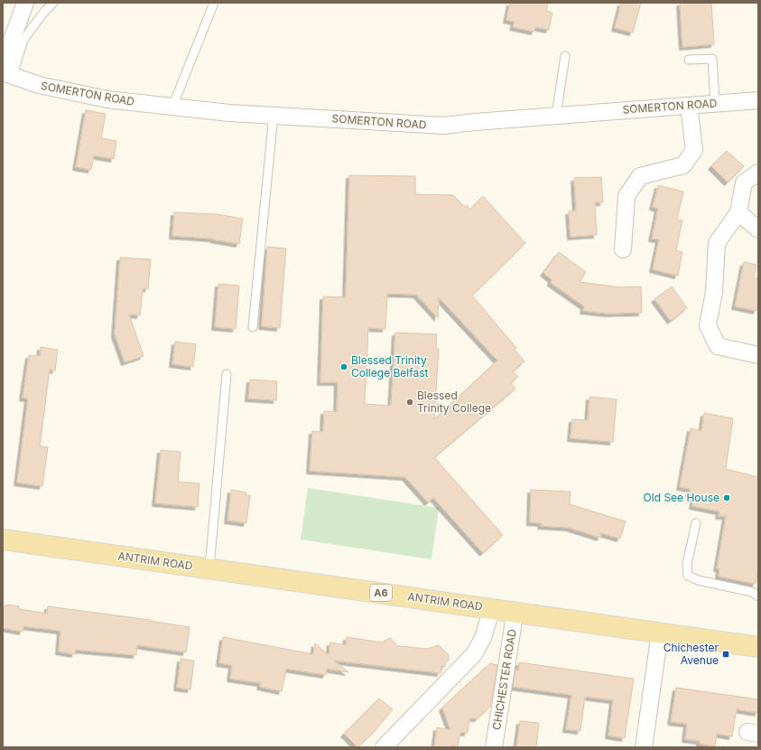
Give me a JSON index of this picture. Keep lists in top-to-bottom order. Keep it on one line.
{"streets":{"main road":["ANTRIM ROAD","A6"],"street":["SOMERTON ROAD","CHICHESTER ROAD"]},"crossings":[["ANTRIM ROAD","CHICHESTER ROAD"]],"places":{"other":["Blessed Trinity College Belfast","Blessed Trinity College","Old See House"],"transit":["Chichester Avenue"]}}
